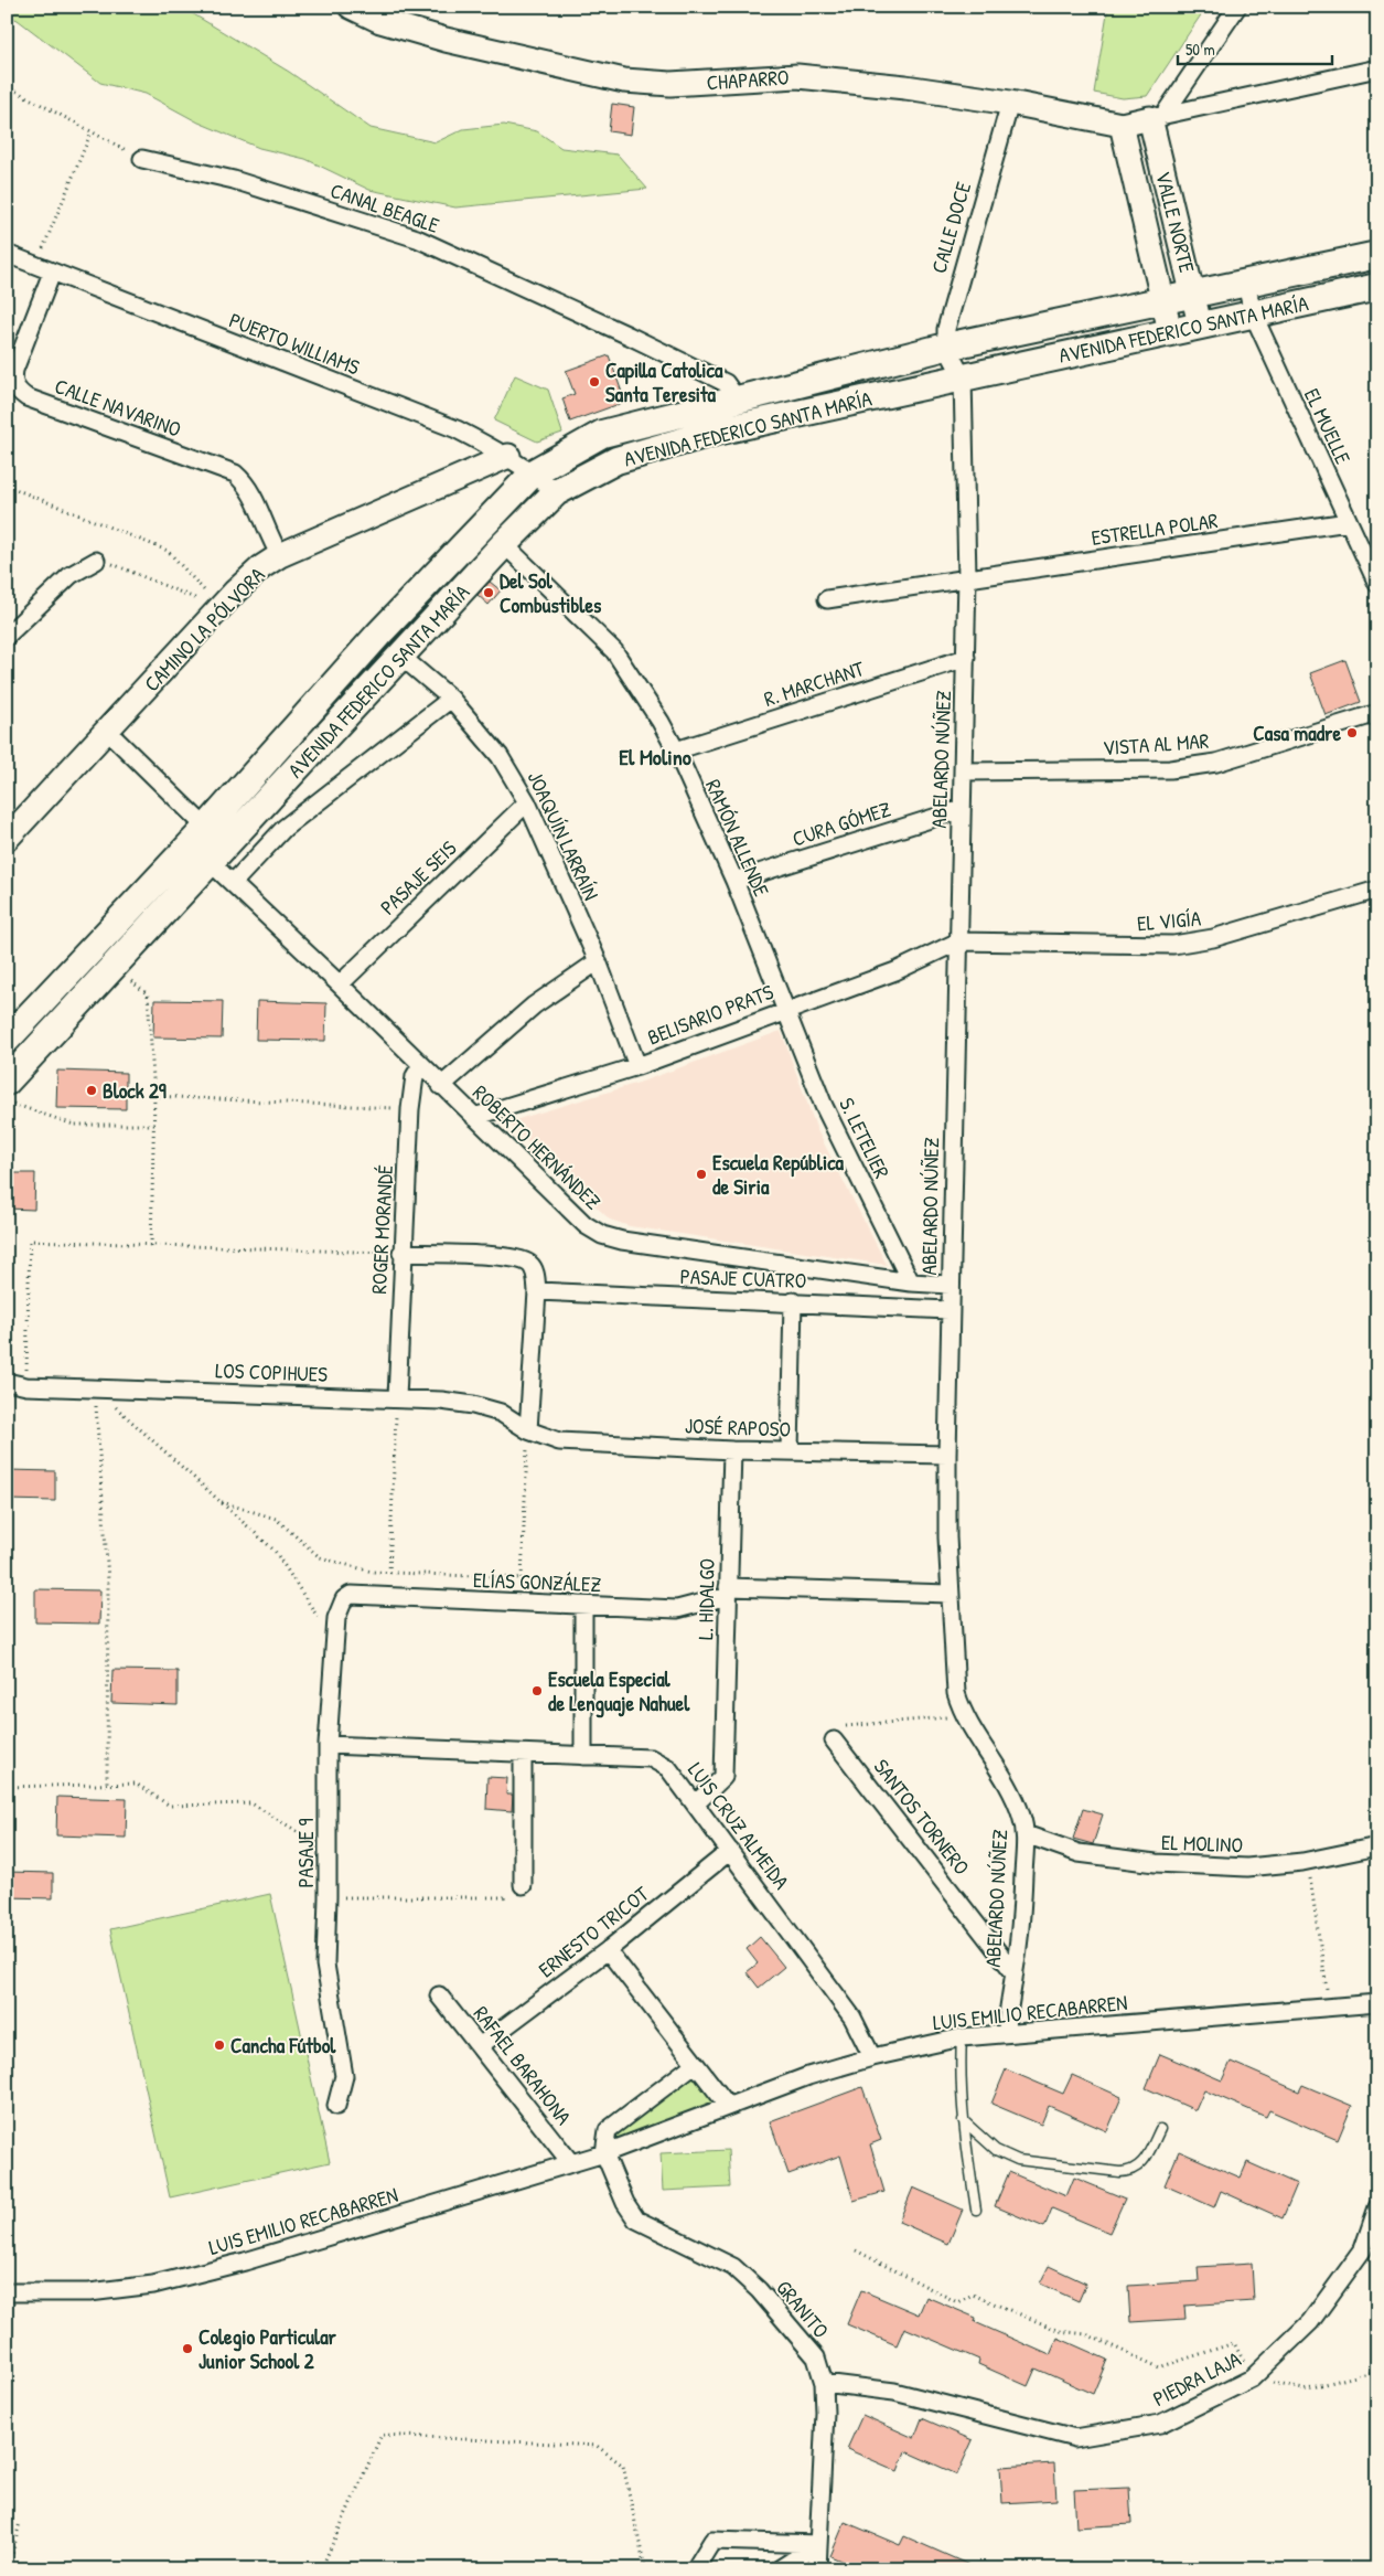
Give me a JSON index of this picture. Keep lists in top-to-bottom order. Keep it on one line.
{"streets":{"main road":["AVENIDA FEDERICO SANTA MARÍA"],"street":["CHAPARRO","CANAL BEAGLE","VALLE NORTE","CALLE DOCE","PUERTO WILLIAMS","CALLE NAVARINO","EL MUELLE","ESTRELLA POLAR","CAMINO LA PÓLVORA","R. MARCHANT","VISTA AL MAR","ABELARDO NÚÑEZ","CURA GÓMEZ","JOAQUÍN LARRAÍN","RAMÓN ALLENDE","PASAJE SEIS","EL VIGÍA","BELISARIO PRATS","S. LETELIER","ROBERTO HERNÁNDEZ","ROGER MORANDÉ","PASAJE CUATRO","LOS COPIHUES","JOSÉ RAPOSO","ELÍAS GONZÁLEZ","L. HIDALGO","SANTOS TORNERO","LUIS CRUZ ALMEIDA","EL MOLINO","PASAJE 9","ERNESTO TRICOT","LUIS EMILIO RECABARREN","RAFAEL BARAHONA","GRANITO","PIEDRA LAJA"]},"crossings":[["CHAPARRO","VALLE NORTE"],["CHAPARRO","CALLE DOCE"],["CANAL BEAGLE","AVENIDA FEDERICO SANTA MARÍA"],["VALLE NORTE","AVENIDA FEDERICO SANTA MARÍA"],["CALLE DOCE","AVENIDA FEDERICO SANTA MARÍA"],["CALLE DOCE","ABELARDO NÚÑEZ"],["AVENIDA FEDERICO SANTA MARÍA","PUERTO WILLIAMS"],["AVENIDA FEDERICO SANTA MARÍA","EL MUELLE"],["AVENIDA FEDERICO SANTA MARÍA","ABELARDO NÚÑEZ"],["AVENIDA FEDERICO SANTA MARÍA","JOAQUÍN LARRAÍN"],["AVENIDA FEDERICO SANTA MARÍA","RAMÓN ALLENDE"],["AVENIDA FEDERICO SANTA MARÍA","ROBERTO HERNÁNDEZ"],["PUERTO WILLIAMS","CALLE NAVARINO"],["PUERTO WILLIAMS","CAMINO LA PÓLVORA"],["CALLE NAVARINO","CAMINO LA PÓLVORA"],["EL MUELLE","ESTRELLA POLAR"],["ESTRELLA POLAR","ABELARDO NÚÑEZ"],["CAMINO LA PÓLVORA","ROBERTO HERNÁNDEZ"],["R. MARCHANT","ABELARDO NÚÑEZ"],["R. MARCHANT","RAMÓN ALLENDE"],["VISTA AL MAR","ABELARDO NÚÑEZ"],["ABELARDO NÚÑEZ","CURA GÓMEZ"],["ABELARDO NÚÑEZ","EL VIGÍA"],["ABELARDO NÚÑEZ","BELISARIO PRATS"],["ABELARDO NÚÑEZ","ROBERTO HERNÁNDEZ"],["ABELARDO NÚÑEZ","PASAJE CUATRO"],["ABELARDO NÚÑEZ","JOSÉ RAPOSO"],["ABELARDO NÚÑEZ","ELÍAS GONZÁLEZ"],["ABELARDO NÚÑEZ","SANTOS TORNERO"],["ABELARDO NÚÑEZ","EL MOLINO"],["ABELARDO NÚÑEZ","LUIS EMILIO RECABARREN"],["CURA GÓMEZ","RAMÓN ALLENDE"],["JOAQUÍN LARRAÍN","PASAJE SEIS"],["JOAQUÍN LARRAÍN","BELISARIO PRATS"],["RAMÓN ALLENDE","BELISARIO PRATS"],["RAMÓN ALLENDE","S. LETELIER"],["PASAJE SEIS","ROBERTO HERNÁNDEZ"],["EL VIGÍA","BELISARIO PRATS"],["BELISARIO PRATS","S. LETELIER"],["BELISARIO PRATS","ROBERTO HERNÁNDEZ"],["S. LETELIER","ROBERTO HERNÁNDEZ"],["ROBERTO HERNÁNDEZ","ROGER MORANDÉ"],["ROGER MORANDÉ","LOS COPIHUES"],["LOS COPIHUES","JOSÉ RAPOSO"],["JOSÉ RAPOSO","L. HIDALGO"],["ELÍAS GONZÁLEZ","L. HIDALGO"],["ELÍAS GONZÁLEZ","PASAJE 9"],["L. HIDALGO","LUIS CRUZ ALMEIDA"],["LUIS CRUZ ALMEIDA","PASAJE 9"],["LUIS CRUZ ALMEIDA","ERNESTO TRICOT"],["LUIS CRUZ ALMEIDA","LUIS EMILIO RECABARREN"],["ERNESTO TRICOT","RAFAEL BARAHONA"],["LUIS EMILIO RECABARREN","RAFAEL BARAHONA"],["LUIS EMILIO RECABARREN","GRANITO"],["GRANITO","PIEDRA LAJA"]],"districts":["El Molino"],"places":["Capilla Catolica Santa Teresita","Del Sol Combustibles","Casa madre","Block 29","Escuela República de Siria","Escuela Especial de Lenguaje Nahuel","Cancha Fútbol","Colegio Particular Junior School 2"],"scale_bar":"50 m"}
